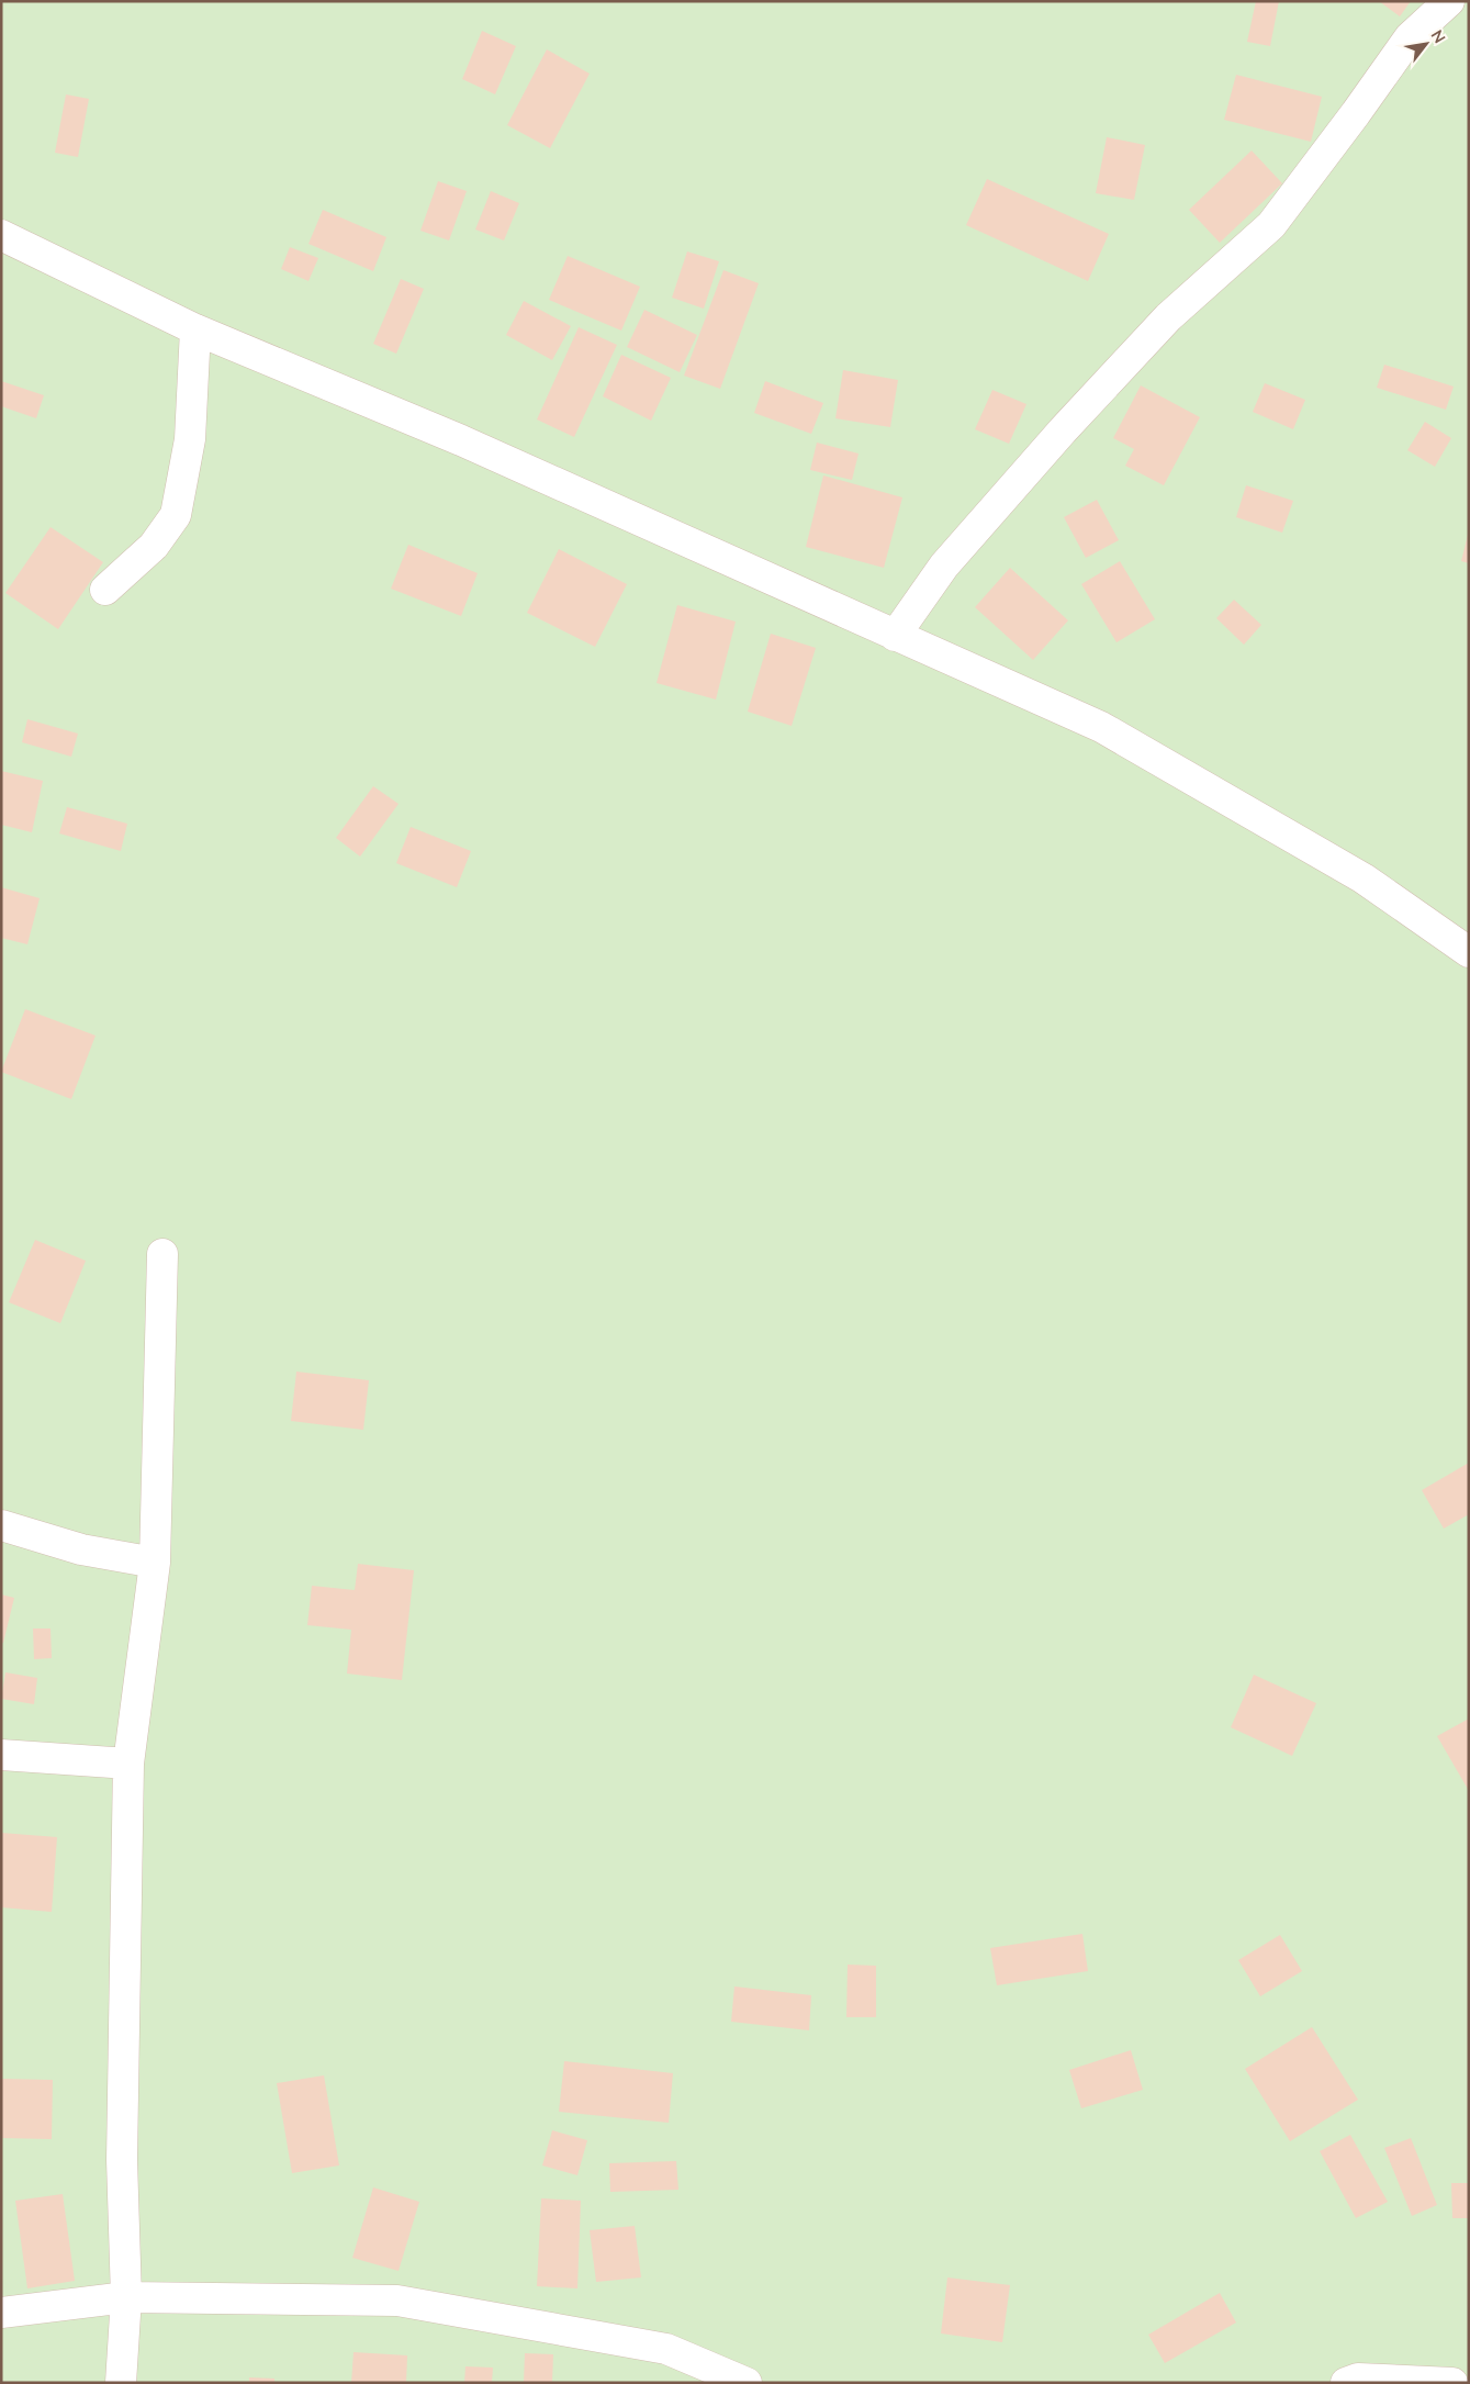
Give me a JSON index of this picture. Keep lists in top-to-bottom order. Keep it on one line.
{"north":"top right"}
